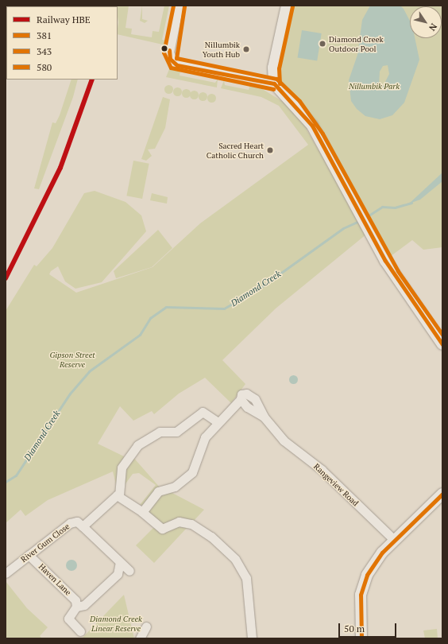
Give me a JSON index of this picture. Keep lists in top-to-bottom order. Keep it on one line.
{"streets":{"street":["Rangeview Road","River Gum Close","Haven Lane"]},"crossings":[["River Gum Close","Haven Lane"]],"water":["Diamond Creek"],"parks":["Nillumbik Park","Gipson Street Reserve","Diamond Creek Linear Reserve"],"places":["Diamond Creek Outdoor Pool","Nillumbik Youth Hub","Sacred Heart Catholic Church"],"lines":["transit line 343","transit line 580","transit line 381","rail line HBE"],"legend":["Railway HBE","381","343","580"],"scale_bar":"50 m","north":"bottom right"}
